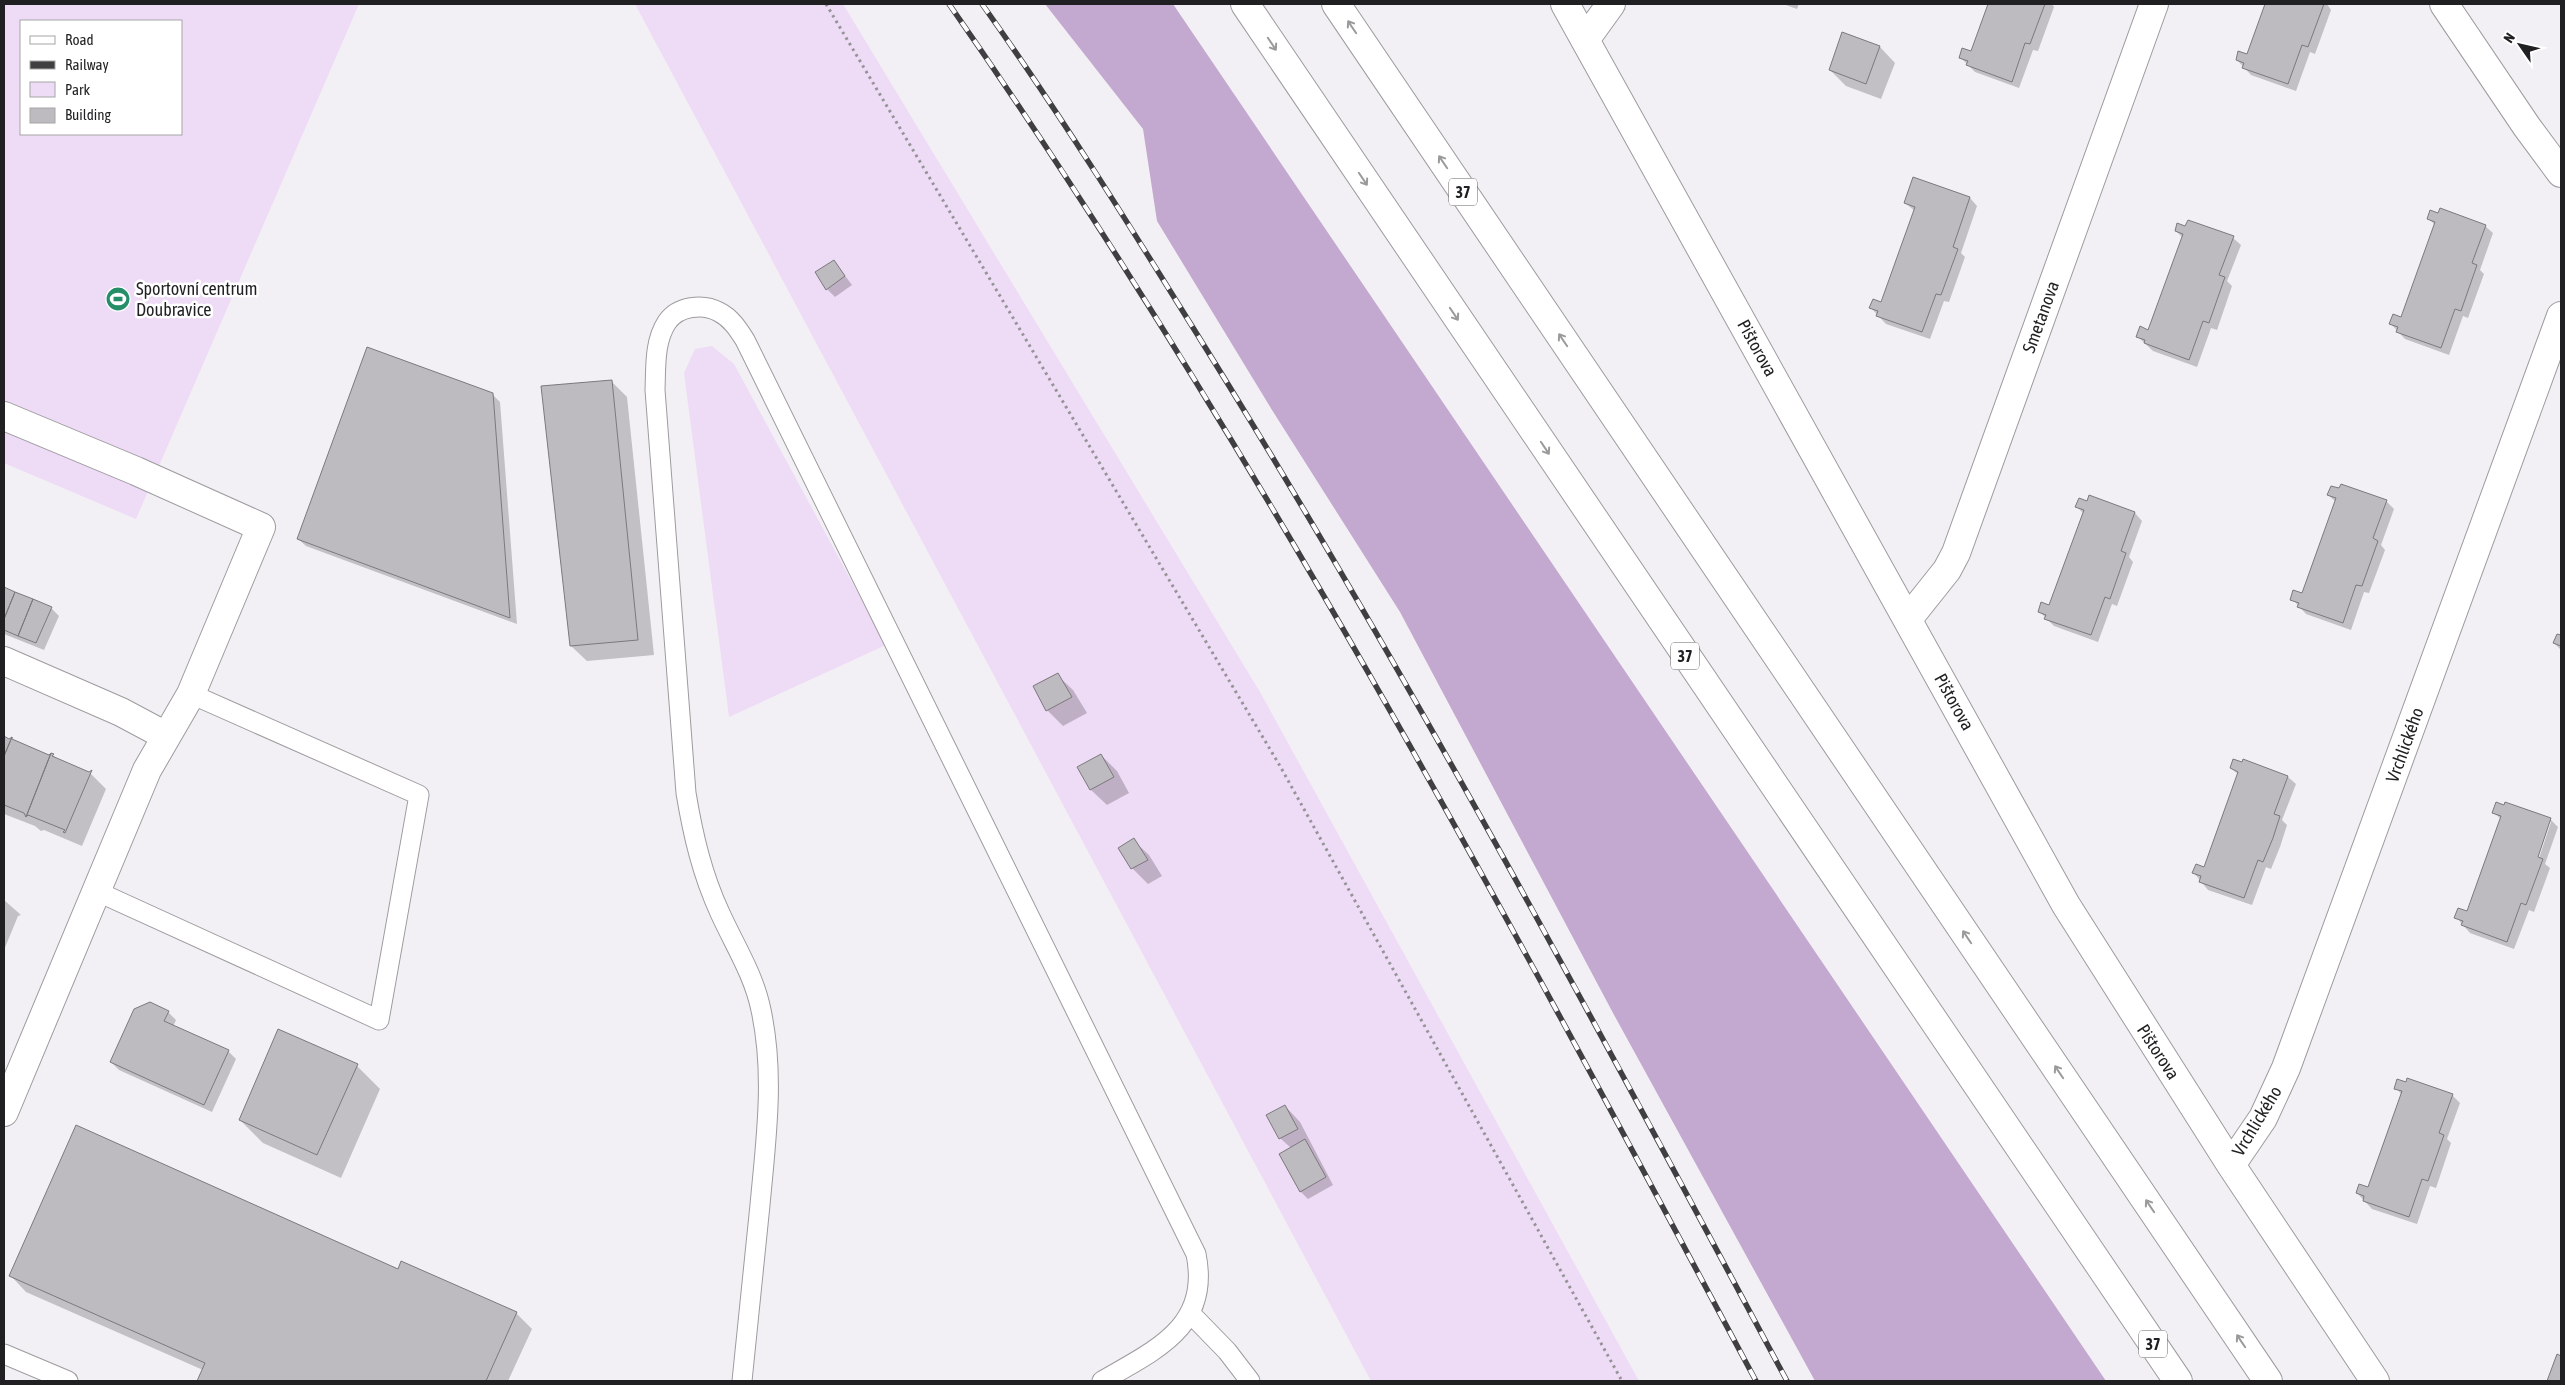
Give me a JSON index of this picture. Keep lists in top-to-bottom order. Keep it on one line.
{"streets":{"main road":["37","Smetanova","Pištorova","Vrchlického"]},"crossings":[["Smetanova","Pištorova"],["Pištorova","Vrchlického"]],"places":{"sports":["Sportovní centrum Doubravice"]},"legend":["Road","Railway","Park","Building"],"north":"top left"}
